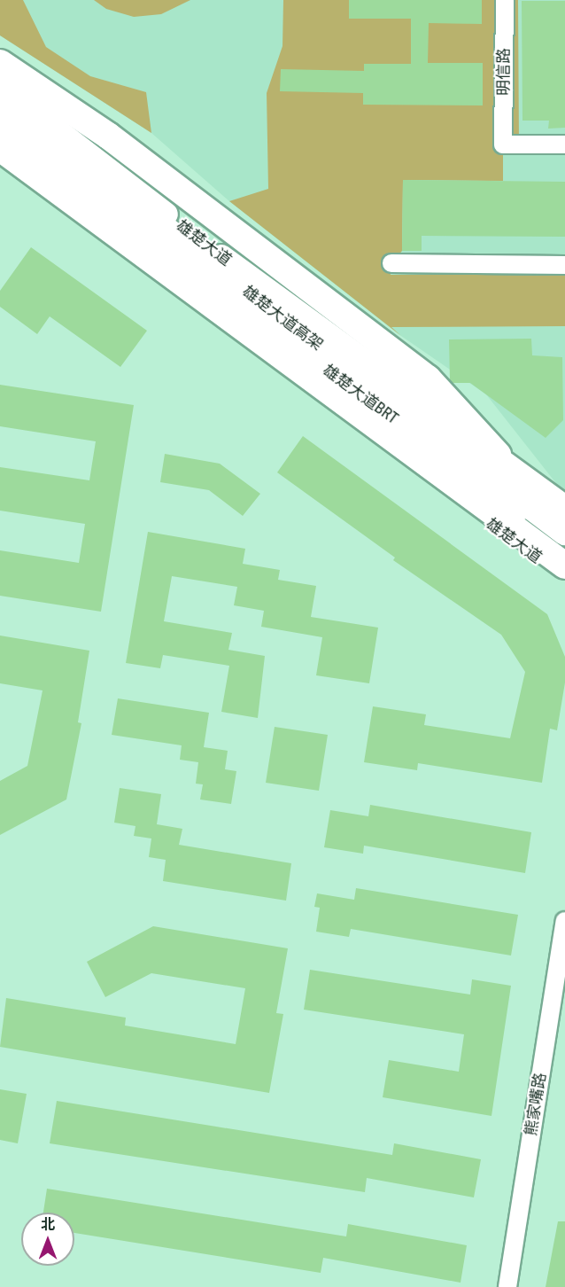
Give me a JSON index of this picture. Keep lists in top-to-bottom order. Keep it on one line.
{"streets":{"highway":["雄楚大道高架"],"main road":["雄楚大道"],"street":["明信路","雄楚大道BRT","熊家嘴路"]},"north":"top"}
